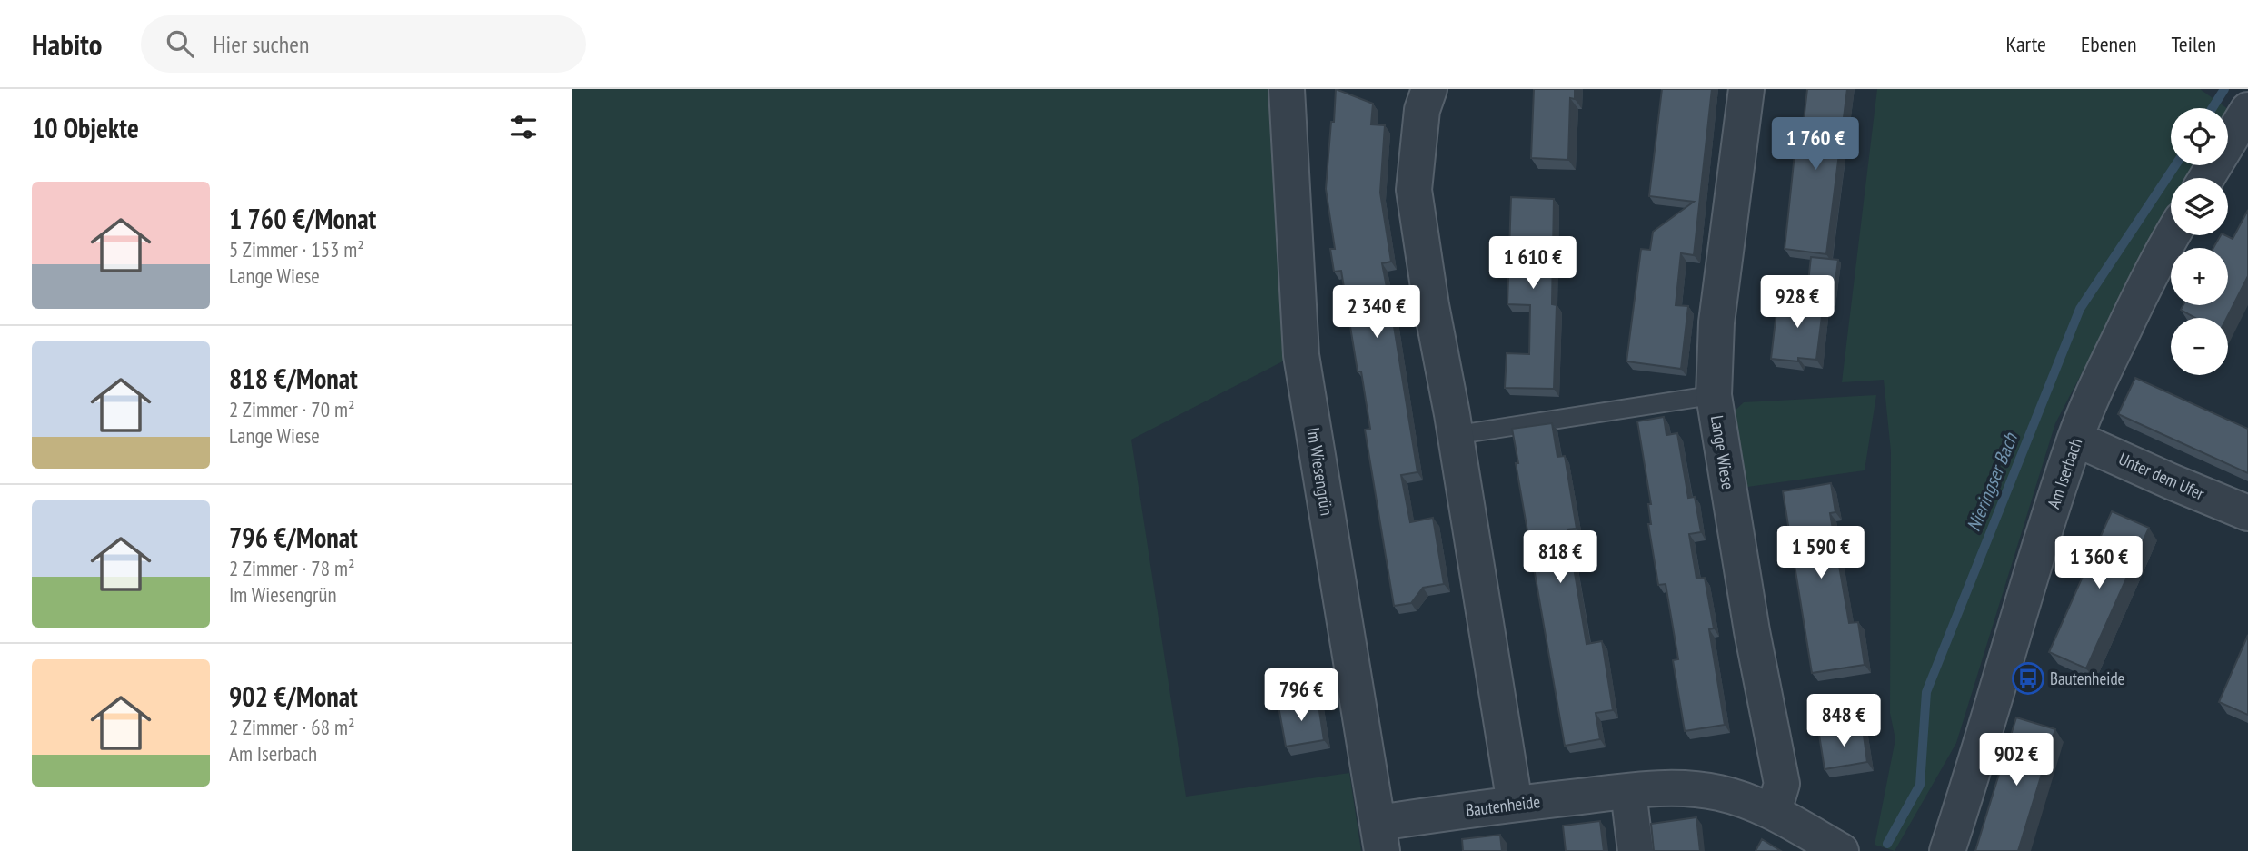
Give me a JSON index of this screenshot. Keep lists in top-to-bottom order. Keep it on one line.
{"streets":{"street":["Lange Wiese","Im Wiesengrün","Am Iserbach","Unter dem Ufer","Bautenheide"]},"crossings":[["Lange Wiese","Bautenheide"],["Im Wiesengrün","Bautenheide"],["Am Iserbach","Unter dem Ufer"]],"water":["Nieringser Bach"],"places":{"bus stop":["Bautenheide"]},"page":{"header":"Habito","search":"Hier suchen","nav":["Karte","Ebenen","Teilen"],"heading":"10 Objekte","map_buttons":["+","−"],"price":["1 760 €","1 610 €","928 €","2 340 €","1 590 €","818 €","1 360 €","796 €","848 €","902 €"],"list":[{"name":"1 760 €/Monat","note":"5 Zimmer · 153 m² · Lange Wiese"},{"name":"818 €/Monat","note":"2 Zimmer · 70 m² · Lange Wiese"},{"name":"796 €/Monat","note":"2 Zimmer · 78 m² · Im Wiesengrün"},{"name":"902 €/Monat","note":"2 Zimmer · 68 m² · Am Iserbach"}]}}
